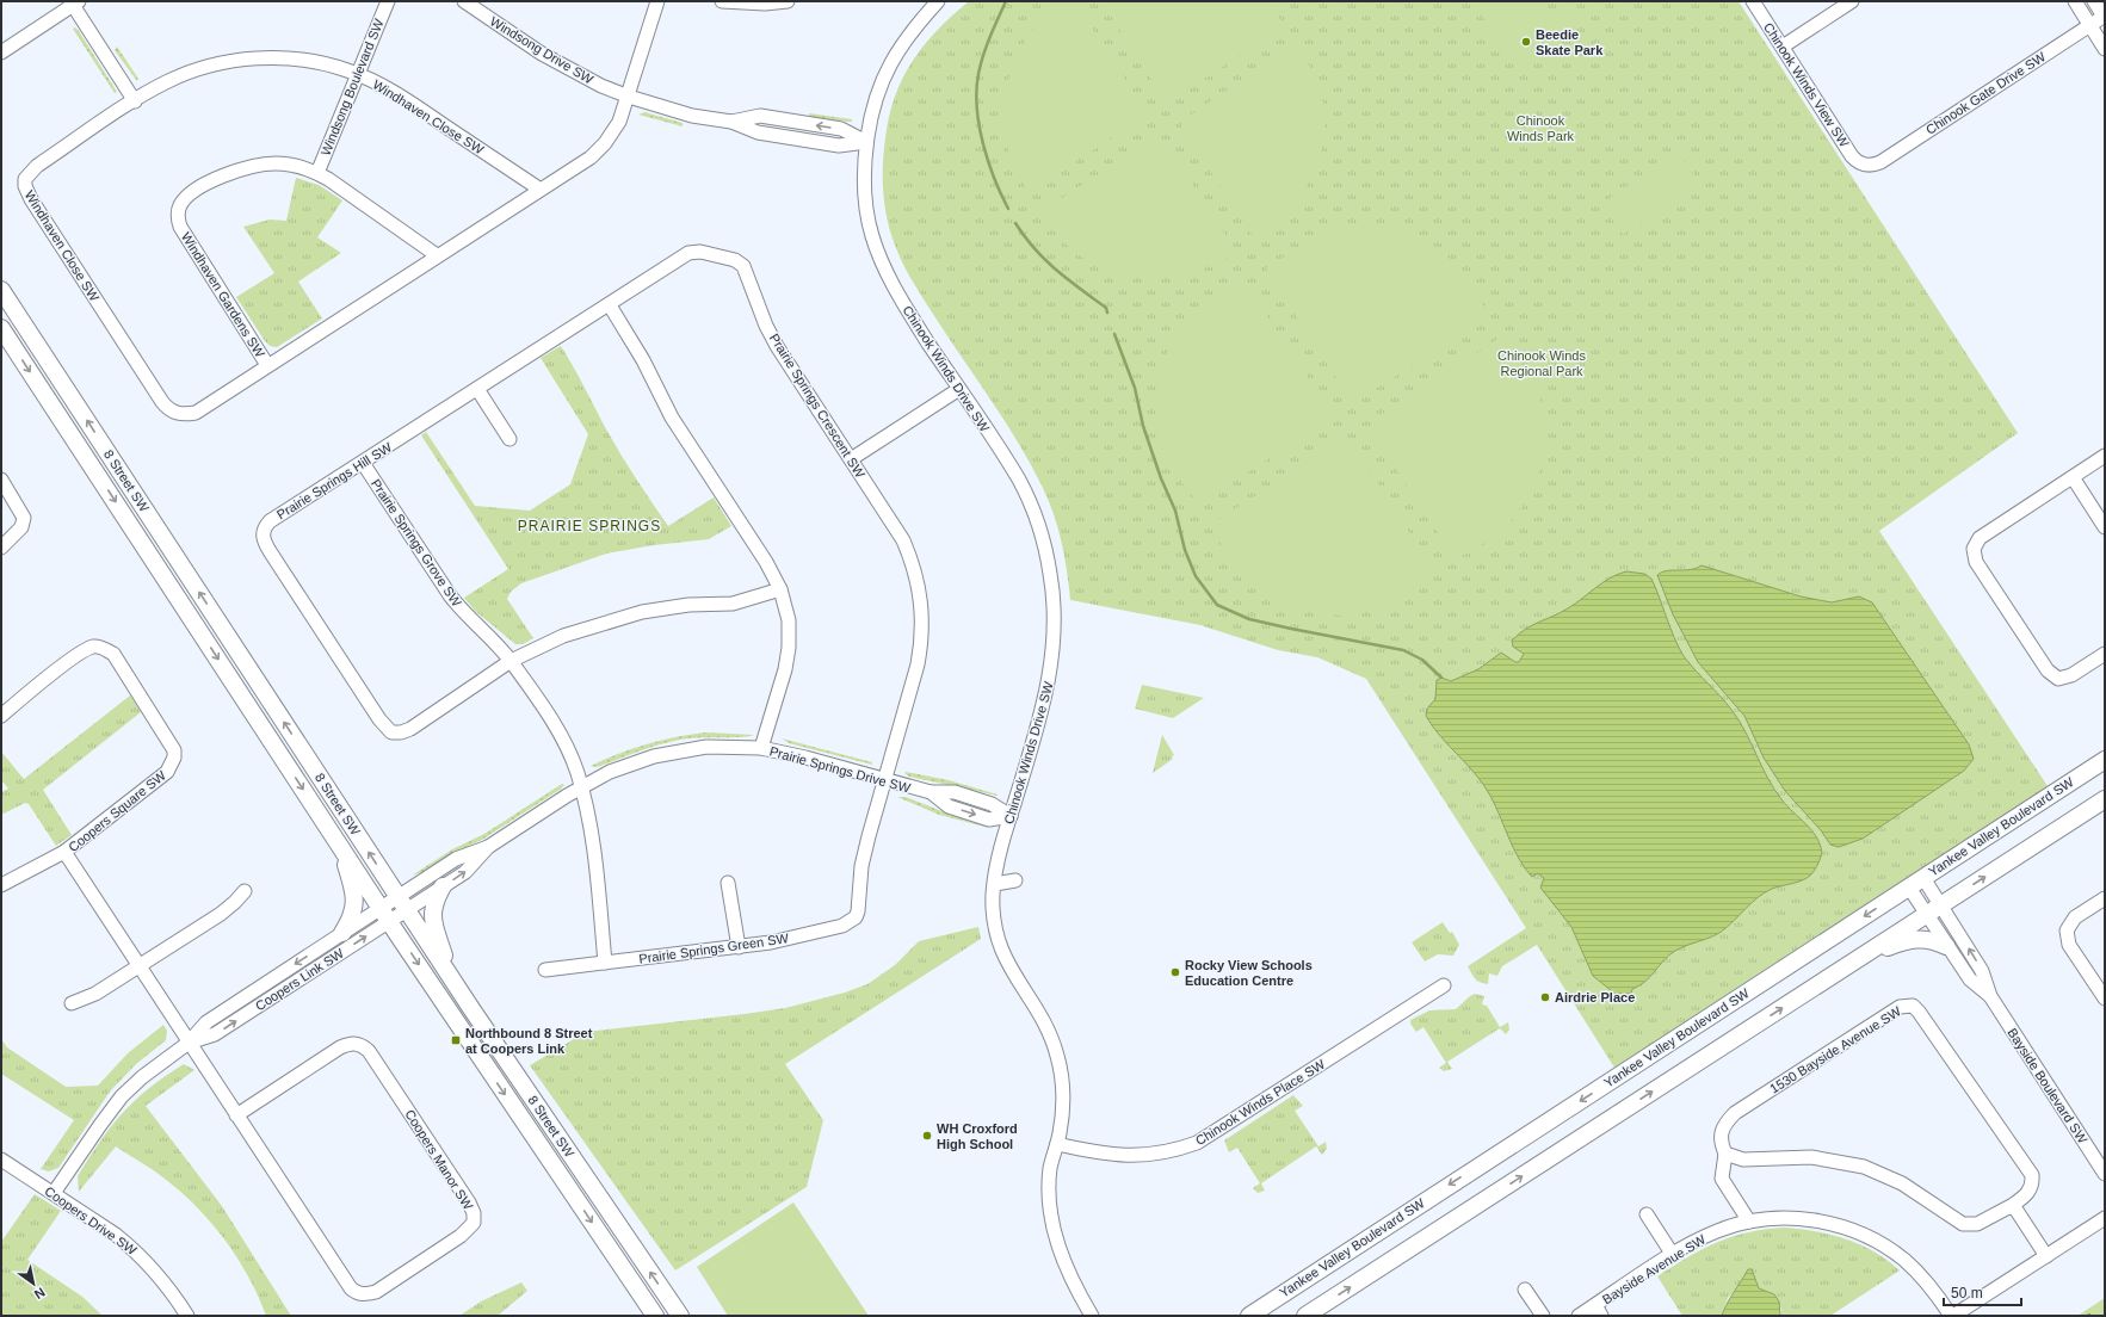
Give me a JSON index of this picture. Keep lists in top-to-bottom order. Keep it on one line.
{"streets":{"main road":["8 Street SW","Yankee Valley Boulevard SW"],"street":["Windsong Drive SW","Chinook Winds View SW","Windsong Boulevard SW","Chinook Gate Drive SW","Windhaven Close SW","Windhaven Gardens SW","Chinook Winds Drive SW","Prairie Springs Crescent SW","Prairie Springs Hill SW","Prairie Springs Grove SW","Prairie Springs Drive SW","Coopers Square SW","Prairie Springs Green SW","Coopers Link SW","1530 Bayside Avenue SW","Bayside Boulevard SW","Chinook Winds Place SW","Coopers Manor SW","Coopers Drive SW","Bayside Avenue SW"]},"crossings":[["Windsong Drive SW","Windhaven Close SW"],["Windsong Drive SW","Chinook Winds Drive SW"],["Chinook Winds View SW","Chinook Gate Drive SW"],["Windsong Boulevard SW","Windhaven Close SW"],["Windsong Boulevard SW","Windhaven Gardens SW"],["Windhaven Close SW","Windhaven Gardens SW"],["Chinook Winds Drive SW","Prairie Springs Drive SW"],["Chinook Winds Drive SW","Chinook Winds Place SW"],["Prairie Springs Crescent SW","Prairie Springs Hill SW"],["Prairie Springs Crescent SW","Prairie Springs Drive SW"],["Prairie Springs Crescent SW","Prairie Springs Green SW"],["8 Street SW","Prairie Springs Drive SW"],["8 Street SW","Coopers Link SW"],["Prairie Springs Hill SW","Prairie Springs Grove SW"],["Prairie Springs Grove SW","Prairie Springs Drive SW"],["Prairie Springs Drive SW","Prairie Springs Green SW"],["Prairie Springs Drive SW","Coopers Link SW"],["Coopers Square SW","Coopers Manor SW"],["Yankee Valley Boulevard SW","Bayside Boulevard SW"],["Coopers Link SW","Coopers Manor SW"],["Coopers Link SW","Coopers Drive SW"],["1530 Bayside Avenue SW","Bayside Avenue SW"]],"districts":["PRAIRIE SPRINGS"],"parks":["Chinook Winds Park","Chinook Winds Regional Park"],"places":{"other":["Beedie Skate Park","Rocky View Schools Education Centre","Airdrie Place","WH Croxford High School"],"transit":["Northbound 8 Street at Coopers Link"]},"scale_bar":"50 m","north":"bottom right"}
